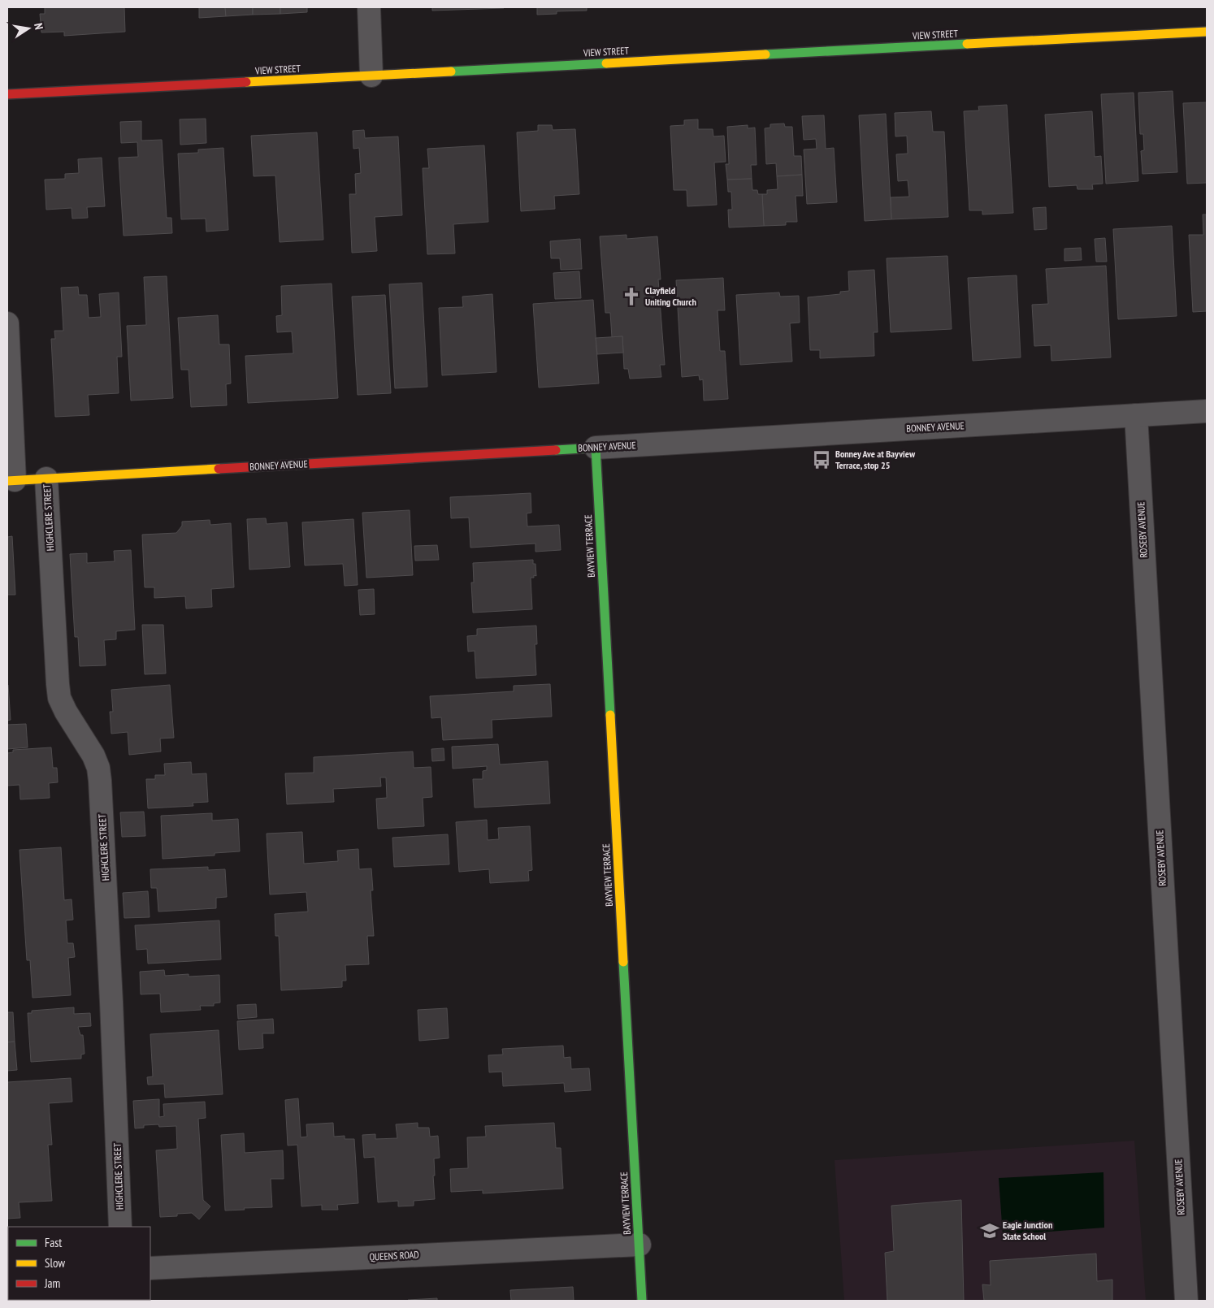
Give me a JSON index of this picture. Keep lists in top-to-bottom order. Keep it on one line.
{"streets":{"street":["VIEW STREET","BONNEY AVENUE","HIGHCLERE STREET","ROSEBY AVENUE","BAYVIEW TERRACE","QUEENS ROAD"]},"crossings":[["BONNEY AVENUE","HIGHCLERE STREET"],["BONNEY AVENUE","ROSEBY AVENUE"],["BONNEY AVENUE","BAYVIEW TERRACE"],["BAYVIEW TERRACE","QUEENS ROAD"]],"places":{"church":["Clayfield Uniting Church"],"bus stop":["Bonney Ave at Bayview Terrace, stop 25"],"school or university":["Eagle Junction State School"]},"legend":["Fast","Slow","Jam"],"north":"right"}
